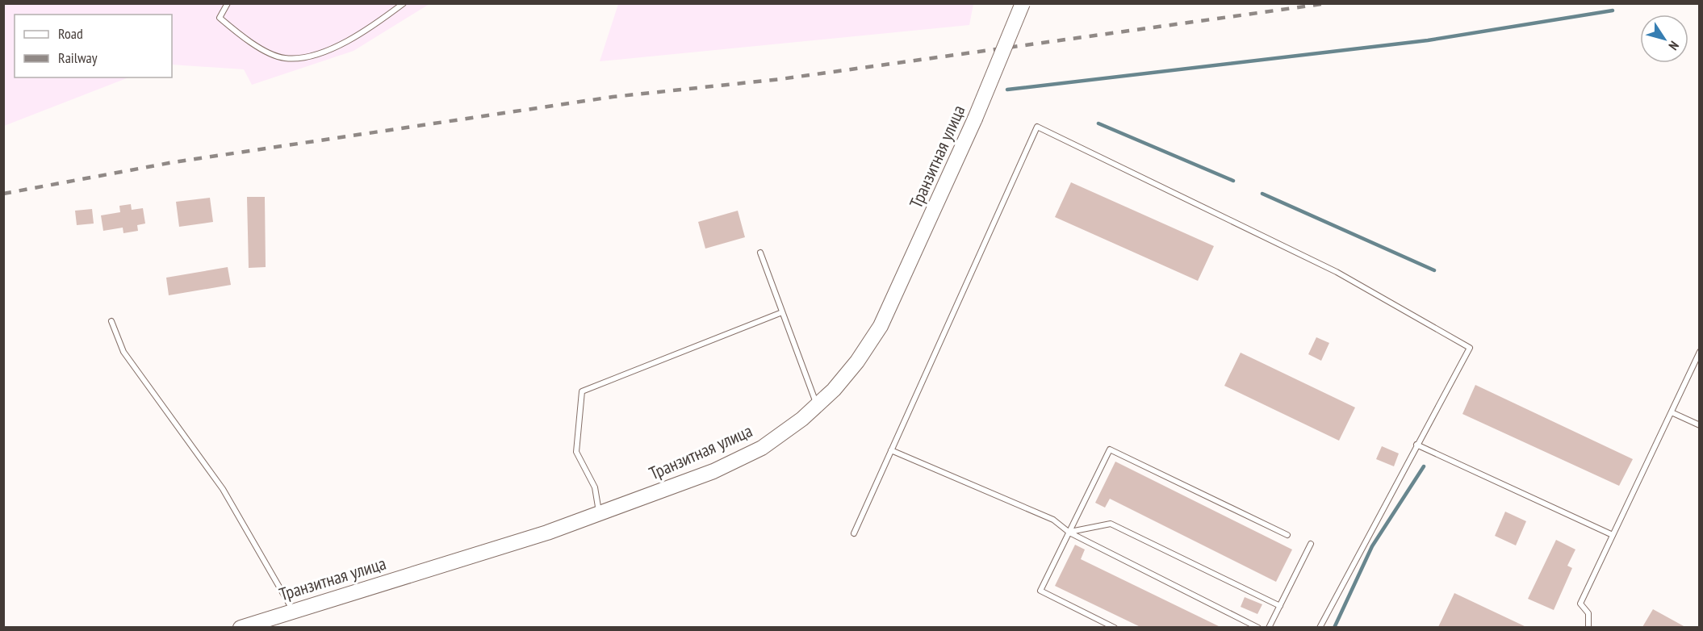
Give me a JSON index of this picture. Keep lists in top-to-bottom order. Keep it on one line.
{"streets":{"main road":["Транзитная улица"]},"legend":["Road","Railway"],"north":"bottom right"}
